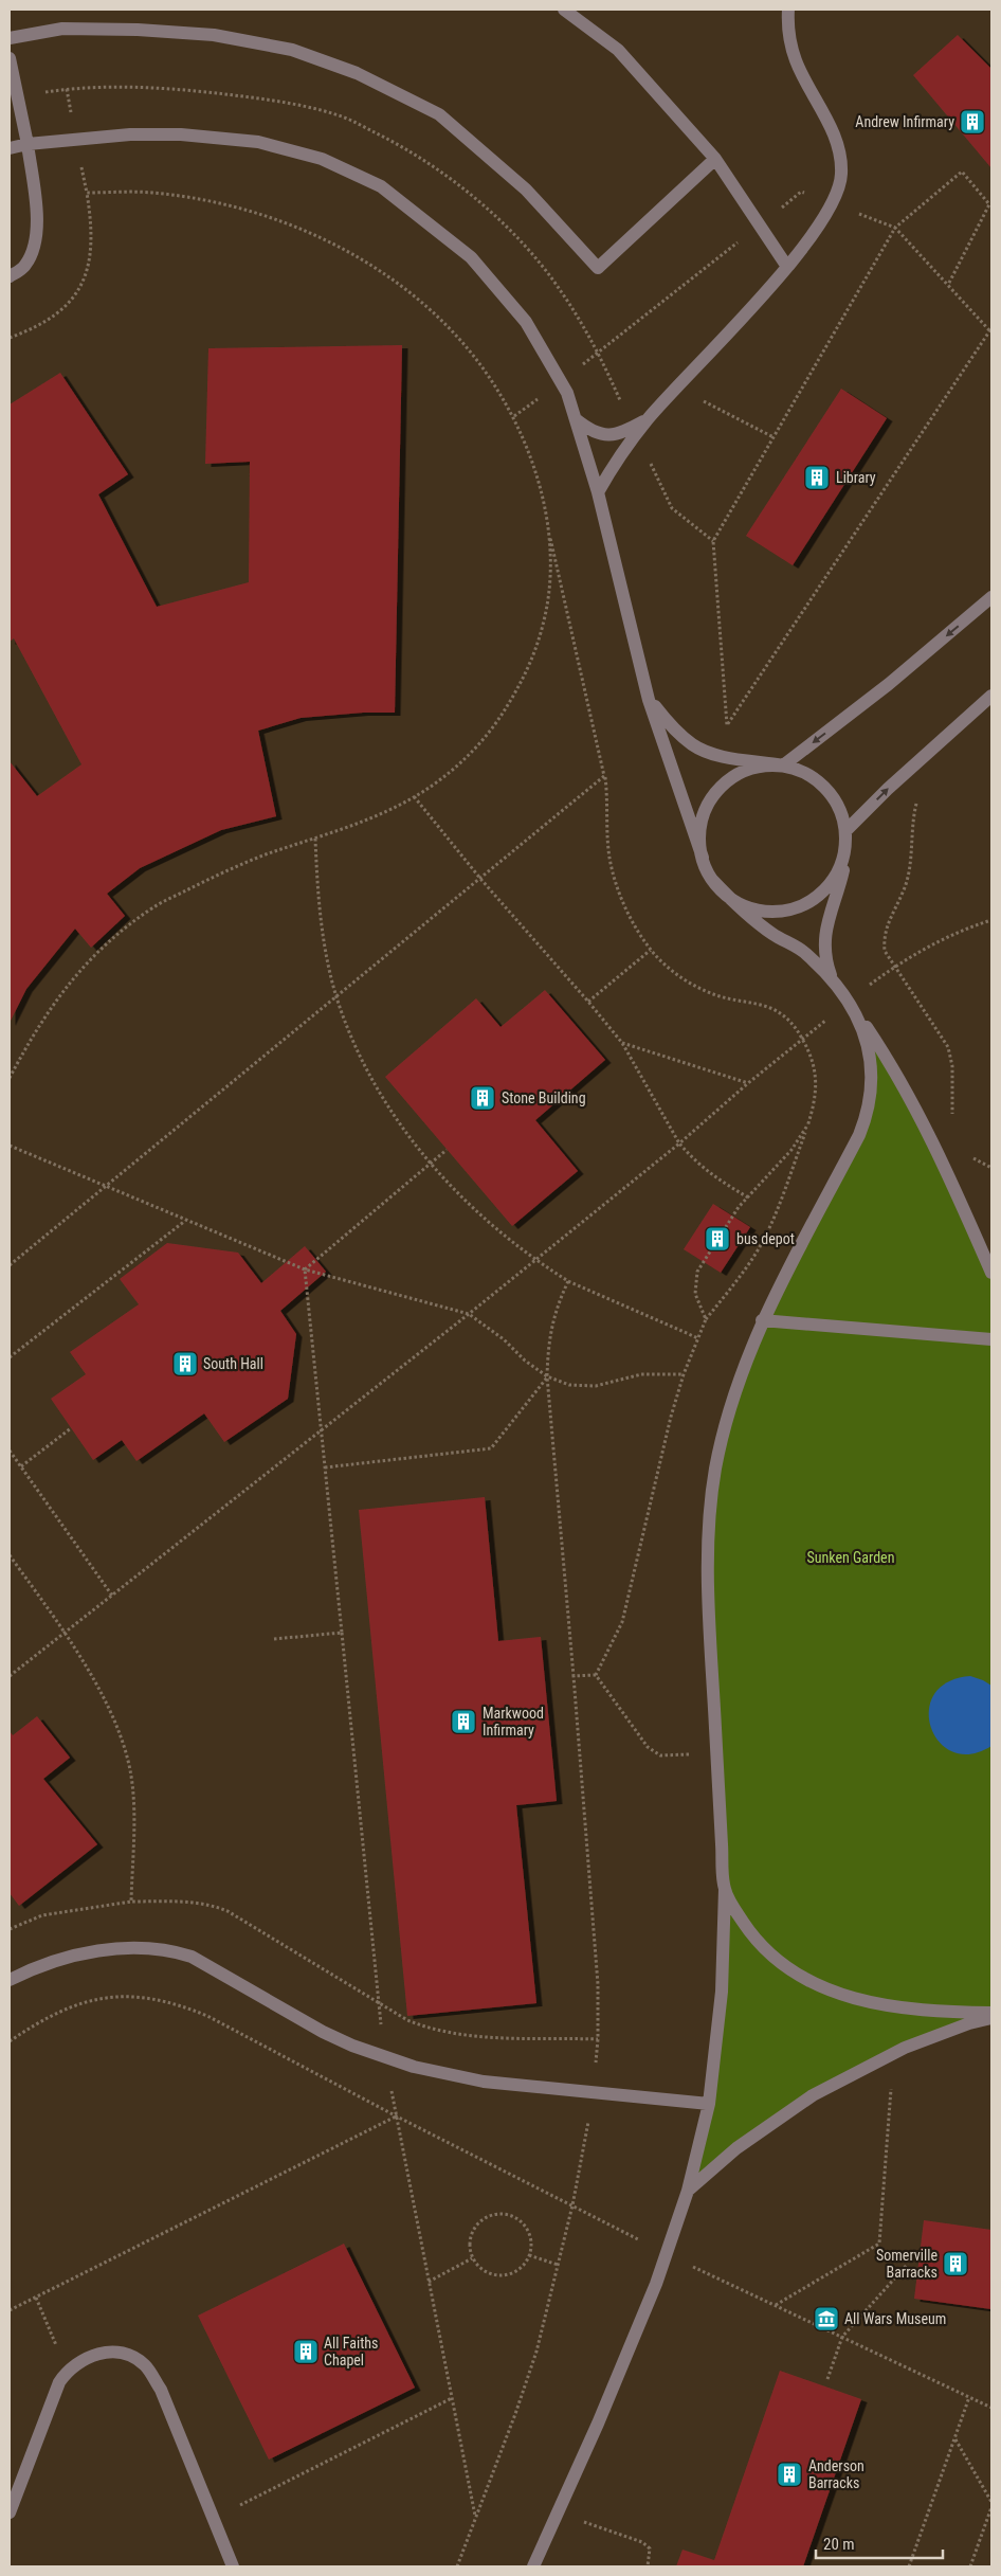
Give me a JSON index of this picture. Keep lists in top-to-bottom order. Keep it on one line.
{"parks":["Sunken Garden"],"places":{"building":["Andrew Infirmary","Library","Stone Building","bus depot","South Hall","Markwood Infirmary","Somerville Barracks","All Faiths Chapel","Anderson Barracks"],"museum":["All Wars Museum"]},"scale_bar":"20 m"}
